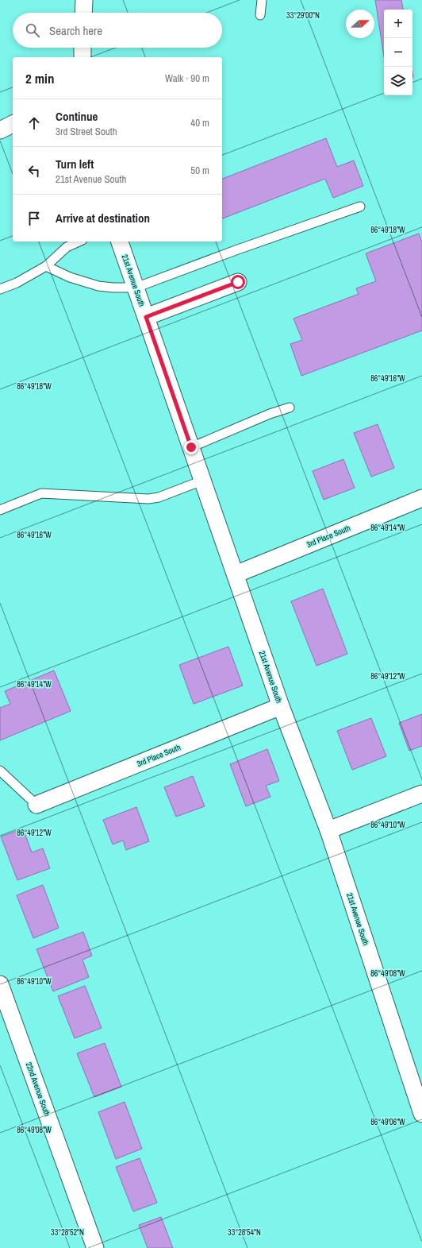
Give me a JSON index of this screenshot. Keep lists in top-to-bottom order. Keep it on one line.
{"streets":{"street":["21st Avenue South","3rd Place South","22nd Avenue South"]},"crossings":[["21st Avenue South","3rd Place South"]],"north":"right","page":{"map_buttons":["+","−"],"search":"Search here","heading":["2 min","Walk · 90 m"],"list":[["Continue","3rd Street South","40 m"],["Turn left","21st Avenue South","50 m"],"Arrive at destination"]},"coordinates":["33°29'00\"N","86°49'18\"W","86°49'16\"W","86°49'14\"W","86°49'12\"W","86°49'10\"W","86°49'08\"W","86°49'06\"W","33°28'52\"N","33°28'54\"N"]}
